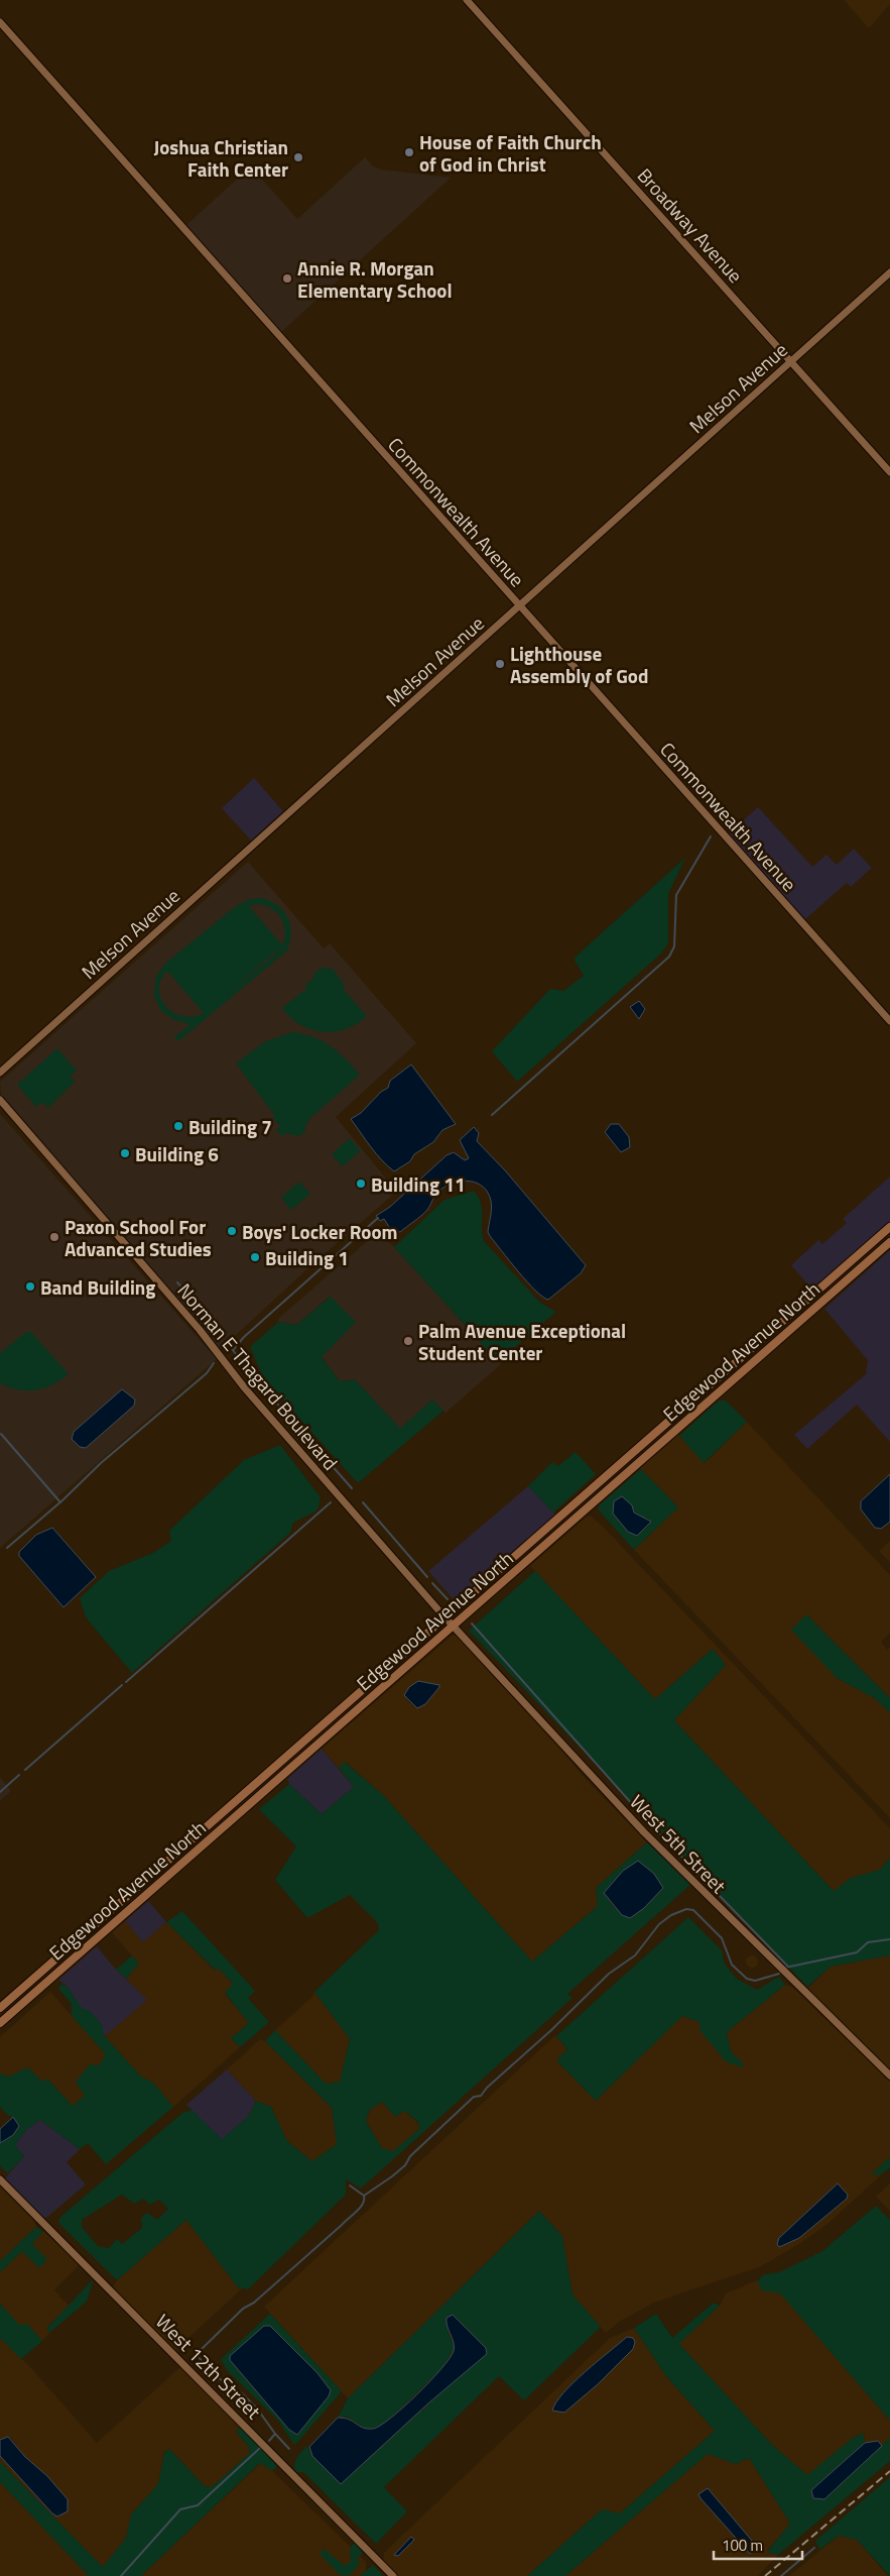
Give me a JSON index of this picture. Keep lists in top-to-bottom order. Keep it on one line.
{"streets":{"main road":["Edgewood Avenue North"],"street":["Broadway Avenue","Melson Avenue","Commonwealth Avenue","Norman E Thagard Boulevard","West 5th Street","West 12th Street"]},"crossings":[["Broadway Avenue","Melson Avenue"],["Melson Avenue","Commonwealth Avenue"],["Edgewood Avenue North","Norman E Thagard Boulevard"],["Edgewood Avenue North","West 5th Street"],["Norman E Thagard Boulevard","West 5th Street"]],"places":["House of Faith Church of God in Christ","Joshua Christian Faith Center","Annie R. Morgan Elementary School","Lighthouse Assembly of God","Building 7","Building 6","Building 11","Boys' Locker Room","Paxon School For Advanced Studies","Building 1","Band Building","Palm Avenue Exceptional Student Center"],"scale_bar":"100 m"}
